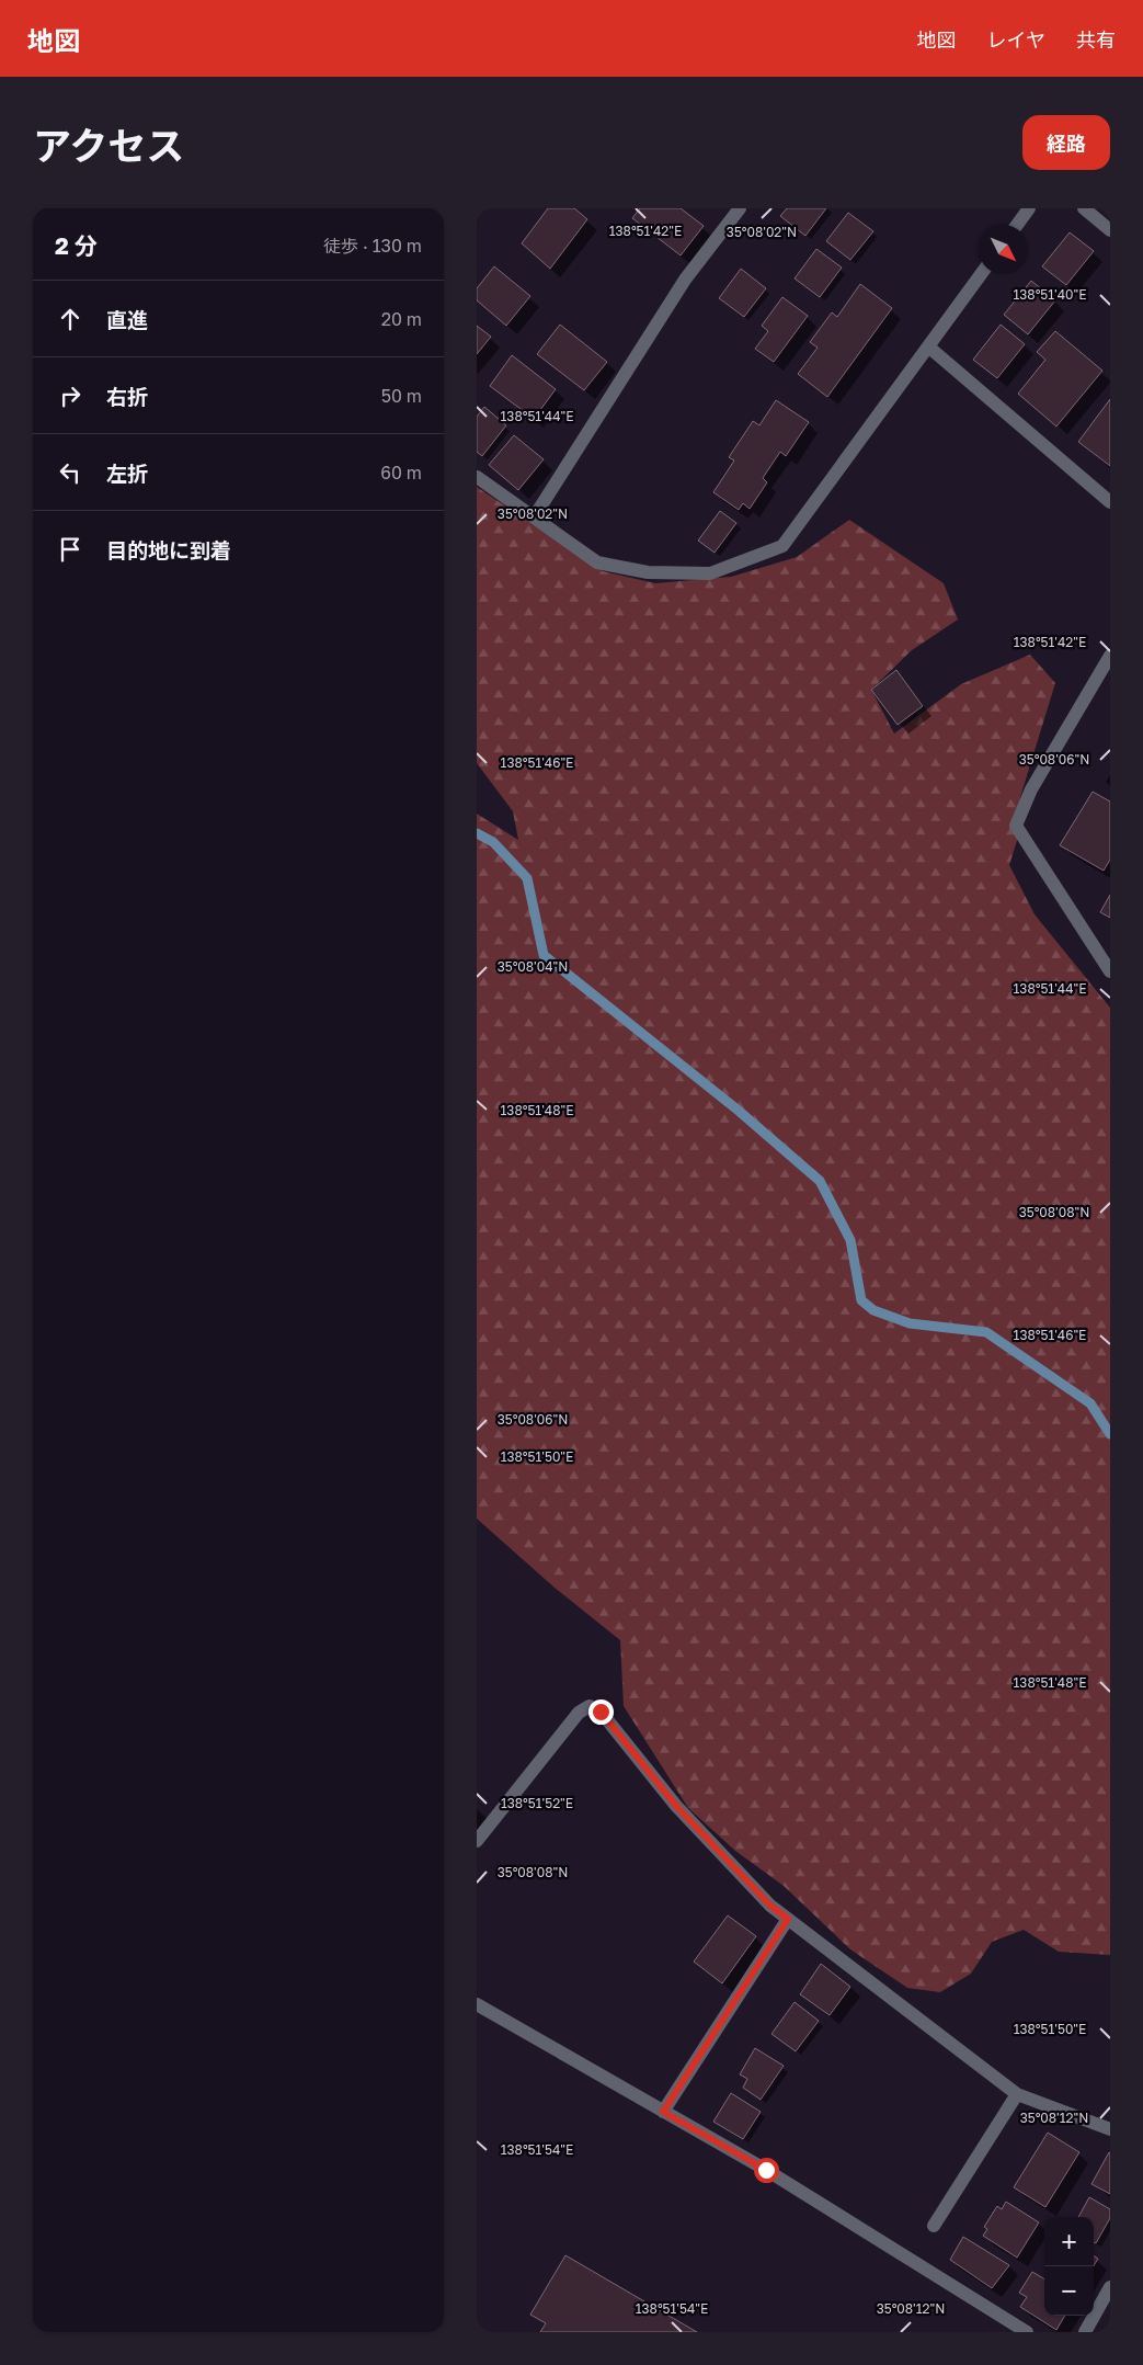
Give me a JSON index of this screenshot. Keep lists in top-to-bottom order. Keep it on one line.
{"north":"bottom right","page":{"header":"地図","nav":["地図","レイヤ","共有"],"title":"アクセス","buttons":"経路","heading":["2 分","徒歩 · 130 m"],"list":[["直進","20 m"],["右折","50 m"],["左折","60 m"],"目的地に到着"],"map_buttons":["+","−"]},"coordinates":["138°51'42\"E","35°08'02\"N","138°51'40\"E","138°51'44\"E","35°08'06\"N","138°51'46\"E","35°08'04\"N","138°51'48\"E","35°08'08\"N","138°51'50\"E","138°51'52\"E","35°08'12\"N","138°51'54\"E"]}
